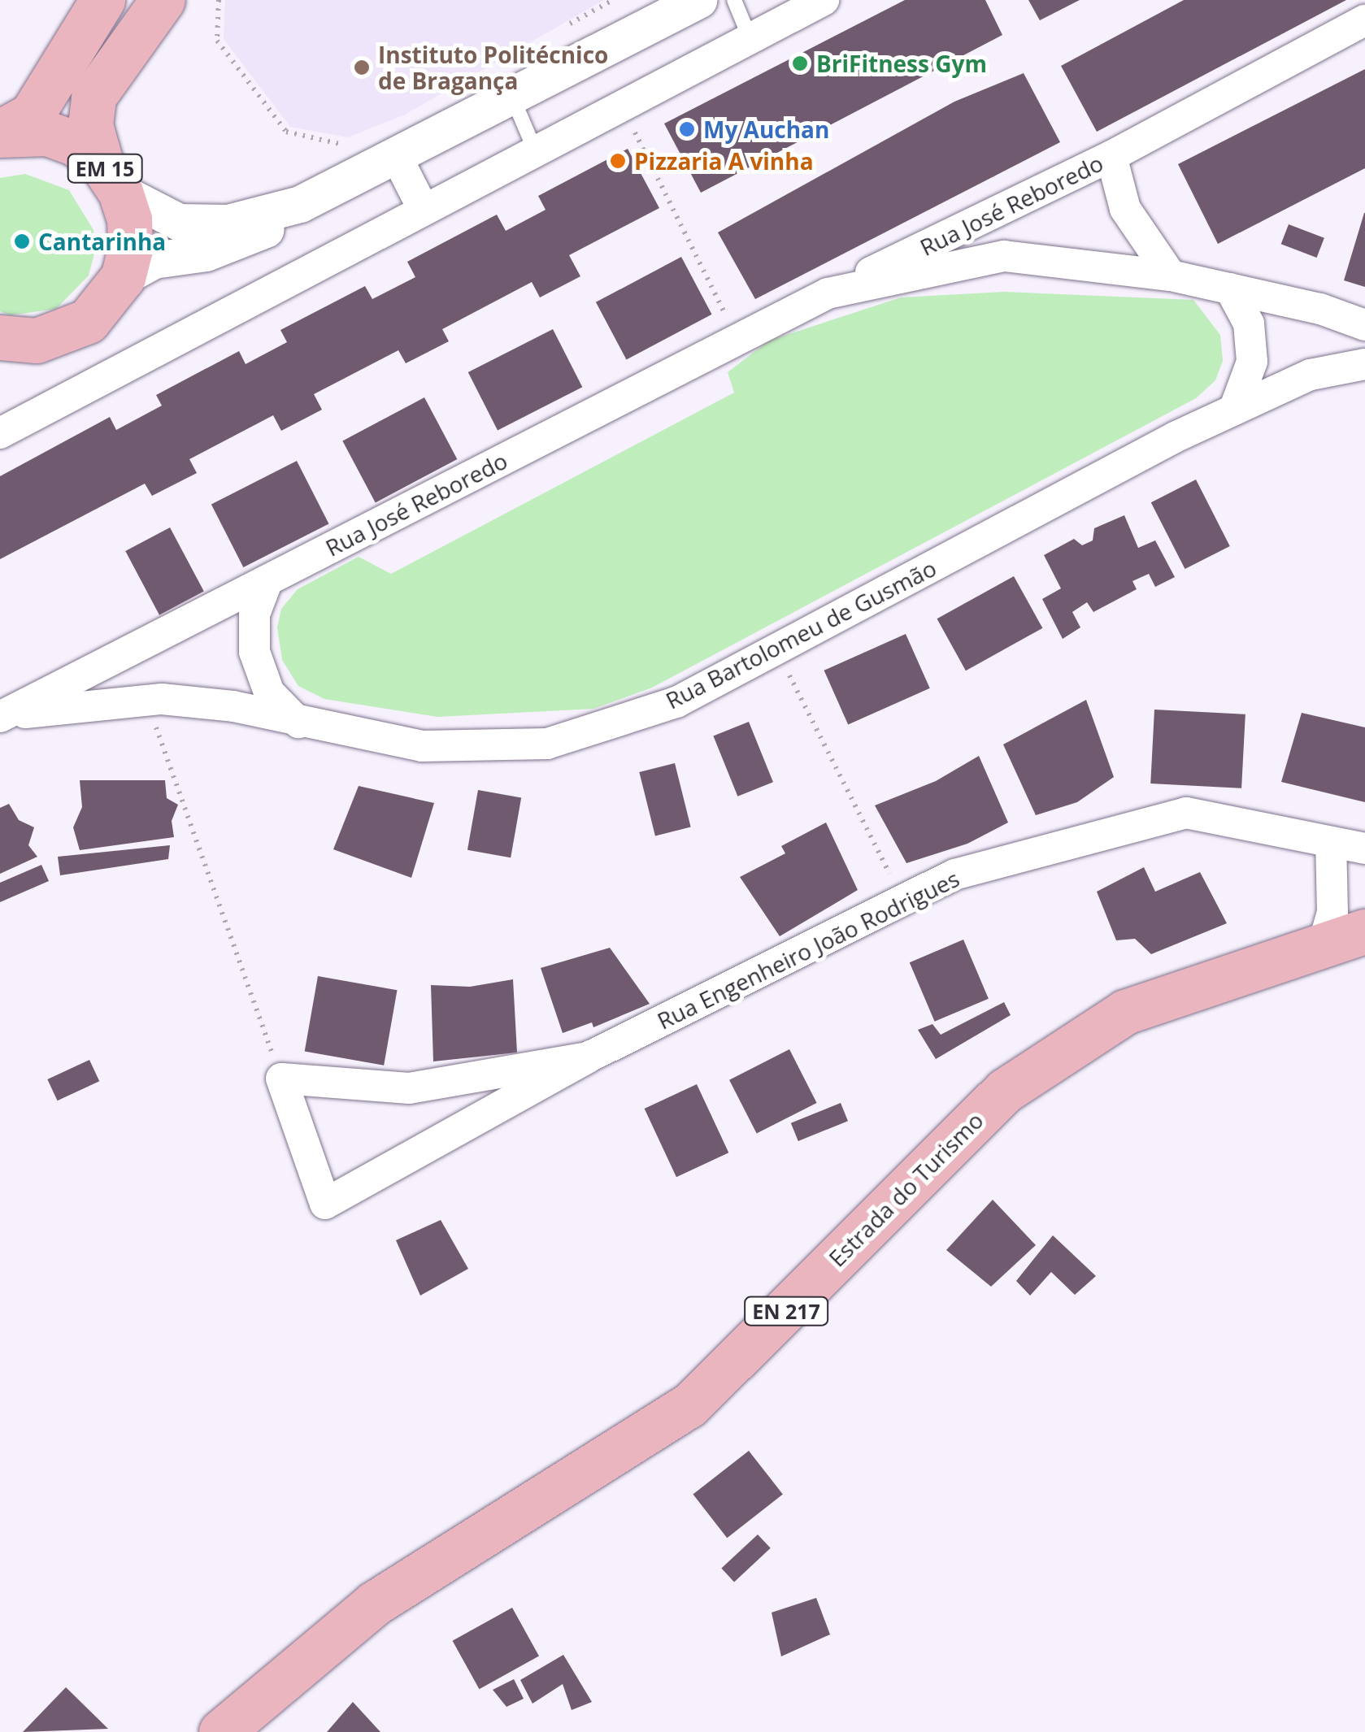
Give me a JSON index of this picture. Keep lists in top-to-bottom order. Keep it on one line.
{"streets":{"main road":["EM 15","Estrada do Turismo","EN 217"],"street":["Rua José Reboredo","Rua Bartolomeu de Gusmão","Rua Engenheiro João Rodrigues"]},"crossings":[["Rua José Reboredo","Rua Bartolomeu de Gusmão"]],"places":["BriFitness Gym","Instituto Politécnico de Bragança","My Auchan","Pizzaria A vinha","Cantarinha"]}
